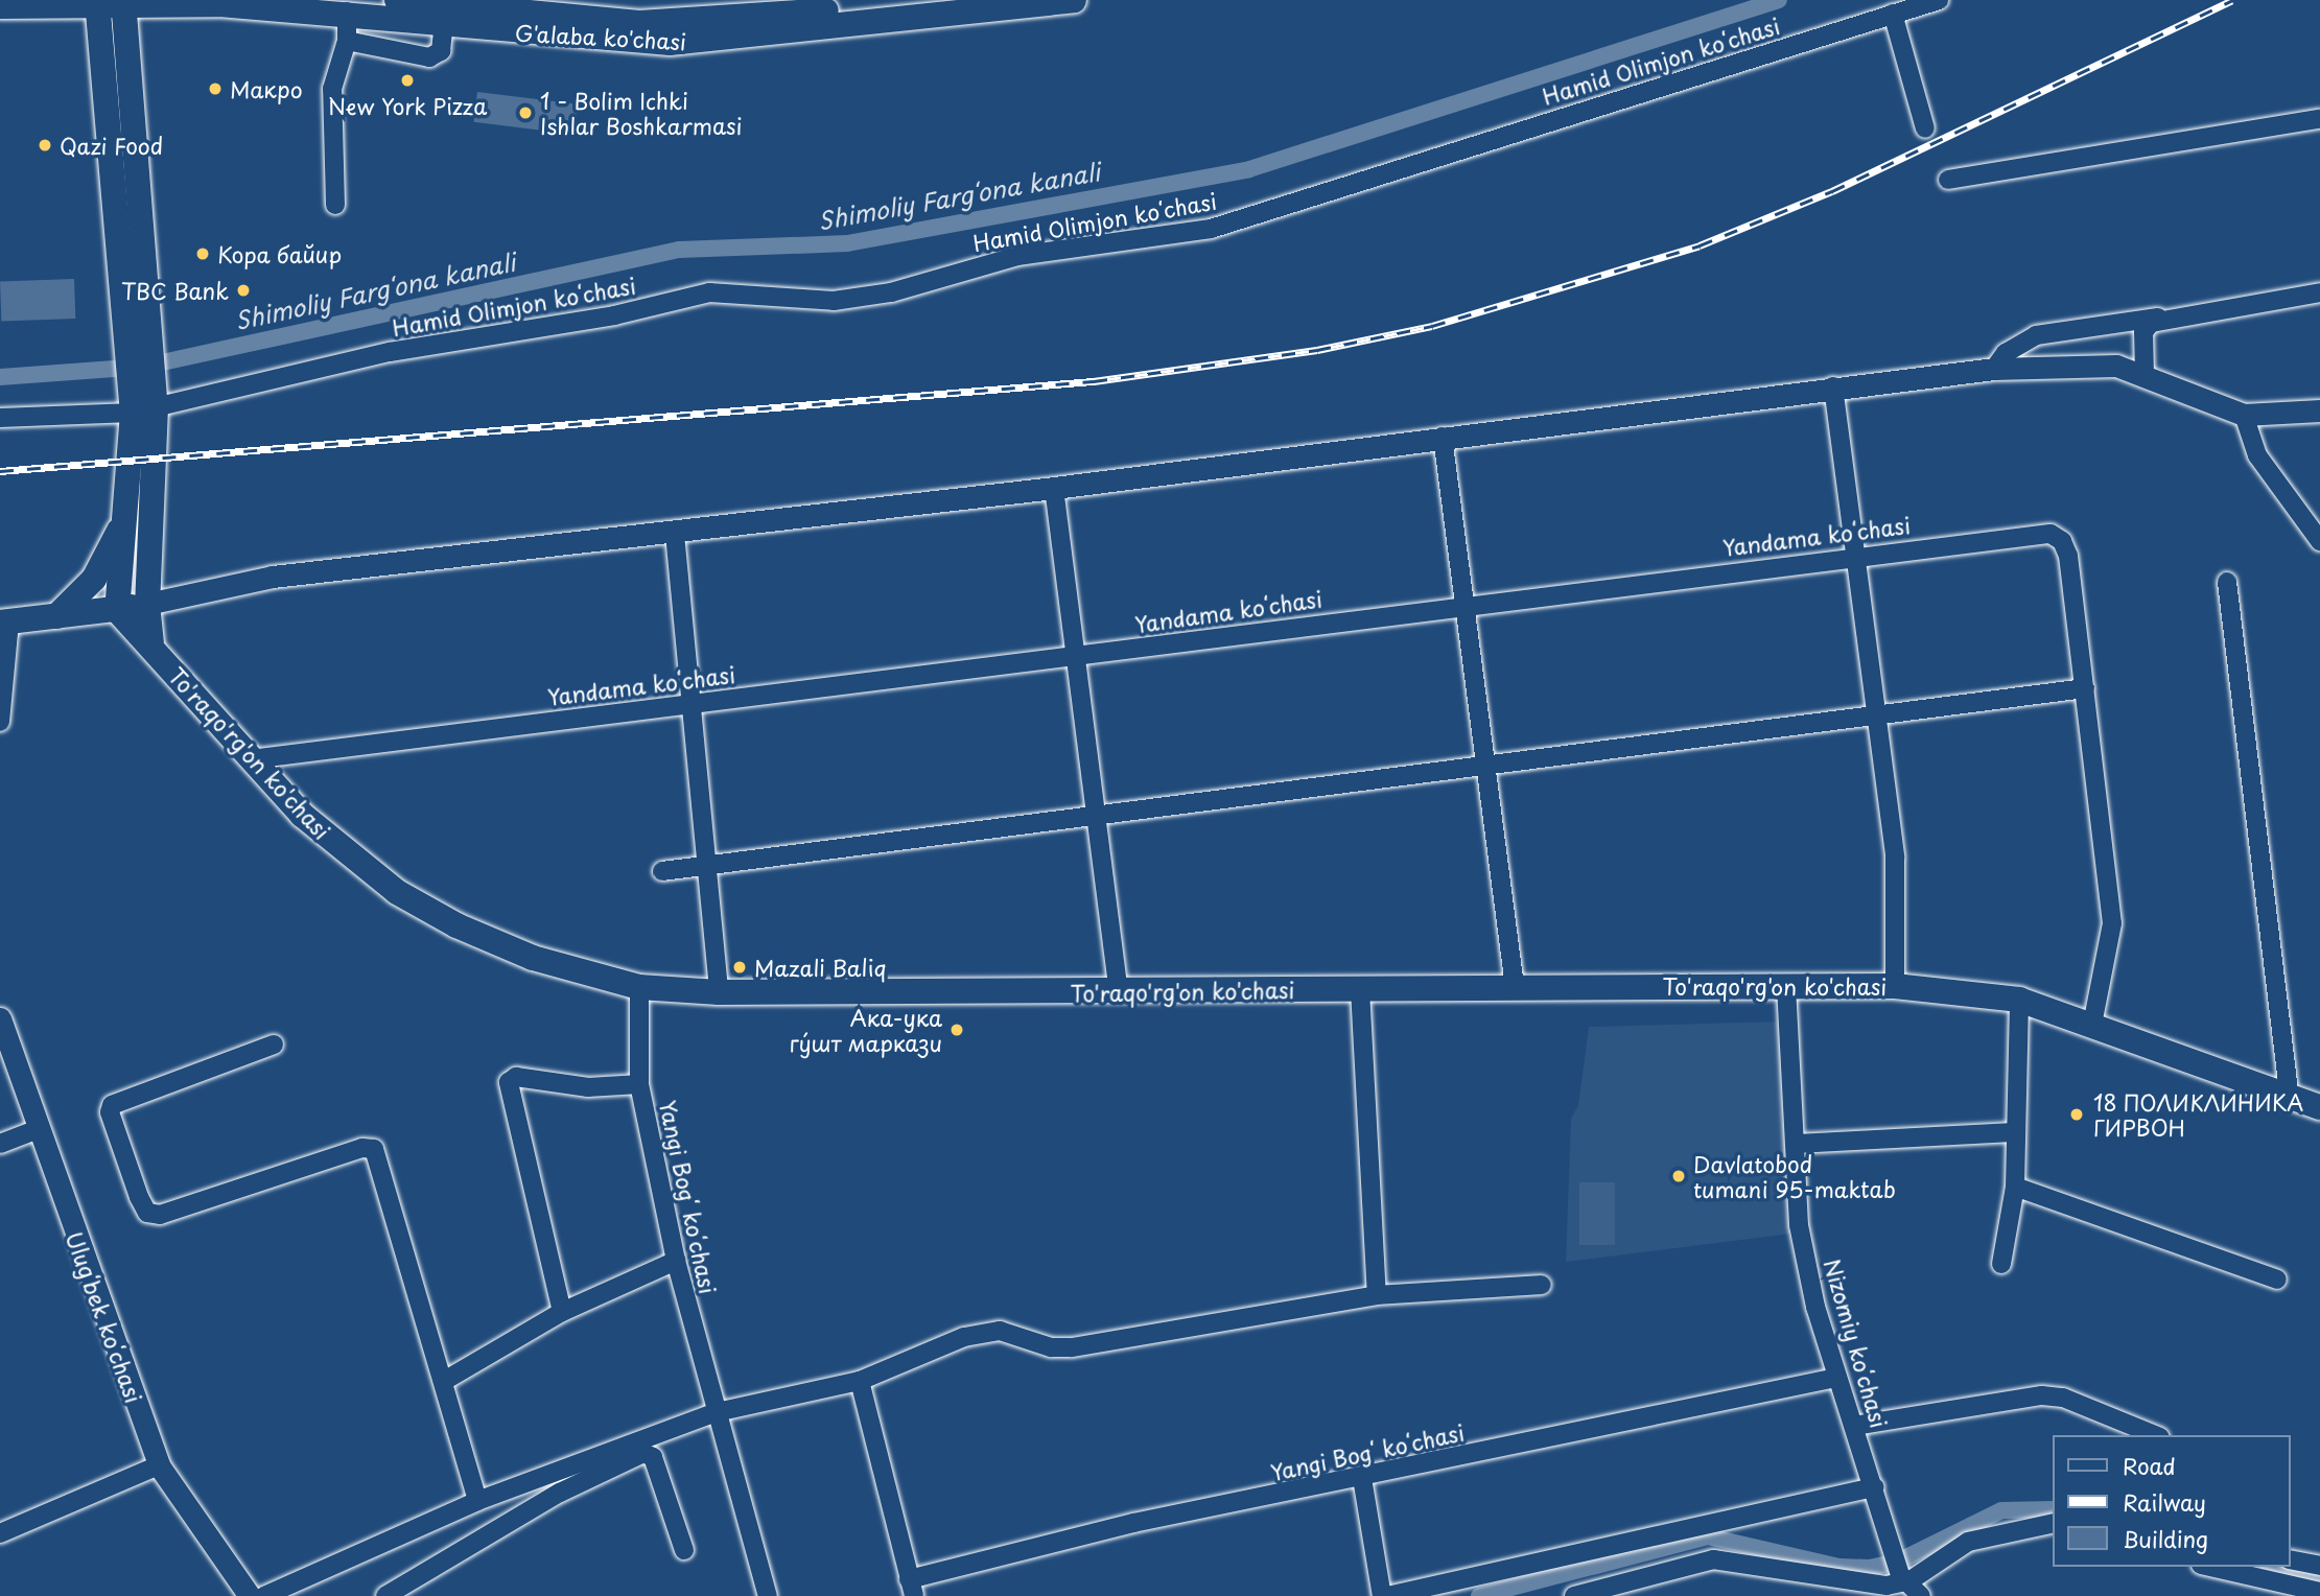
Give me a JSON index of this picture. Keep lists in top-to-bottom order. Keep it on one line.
{"streets":{"main road":["G'alaba ko'chasi","To'raqo'rg'on ko'chasi"],"street":["Hamid Olimjon koʻchasi","Yandama koʻchasi","Yangi Bogʻ koʻchasi","Ulugʻbek koʻchasi","Nizomiy koʻchasi"]},"crossings":[["Yandama koʻchasi","To'raqo'rg'on ko'chasi"],["To'raqo'rg'on ko'chasi","Yangi Bogʻ koʻchasi"],["To'raqo'rg'on ko'chasi","Nizomiy koʻchasi"],["Yangi Bogʻ koʻchasi","Nizomiy koʻchasi"]],"water":["Shimoliy Fargʻona kanali"],"places":["New York Pizza","Макро","1 - Bolim Ichki Ishlar Boshkarmasi","Qazi Food","Кора байир","TBC Bank","Mazali Baliq","Ака-ука гу́шт маркази","18 ПОЛИКЛИНИКА ГИРВОН","Davlatobod tumani 95-maktab"],"legend":["Road","Railway","Building"]}
